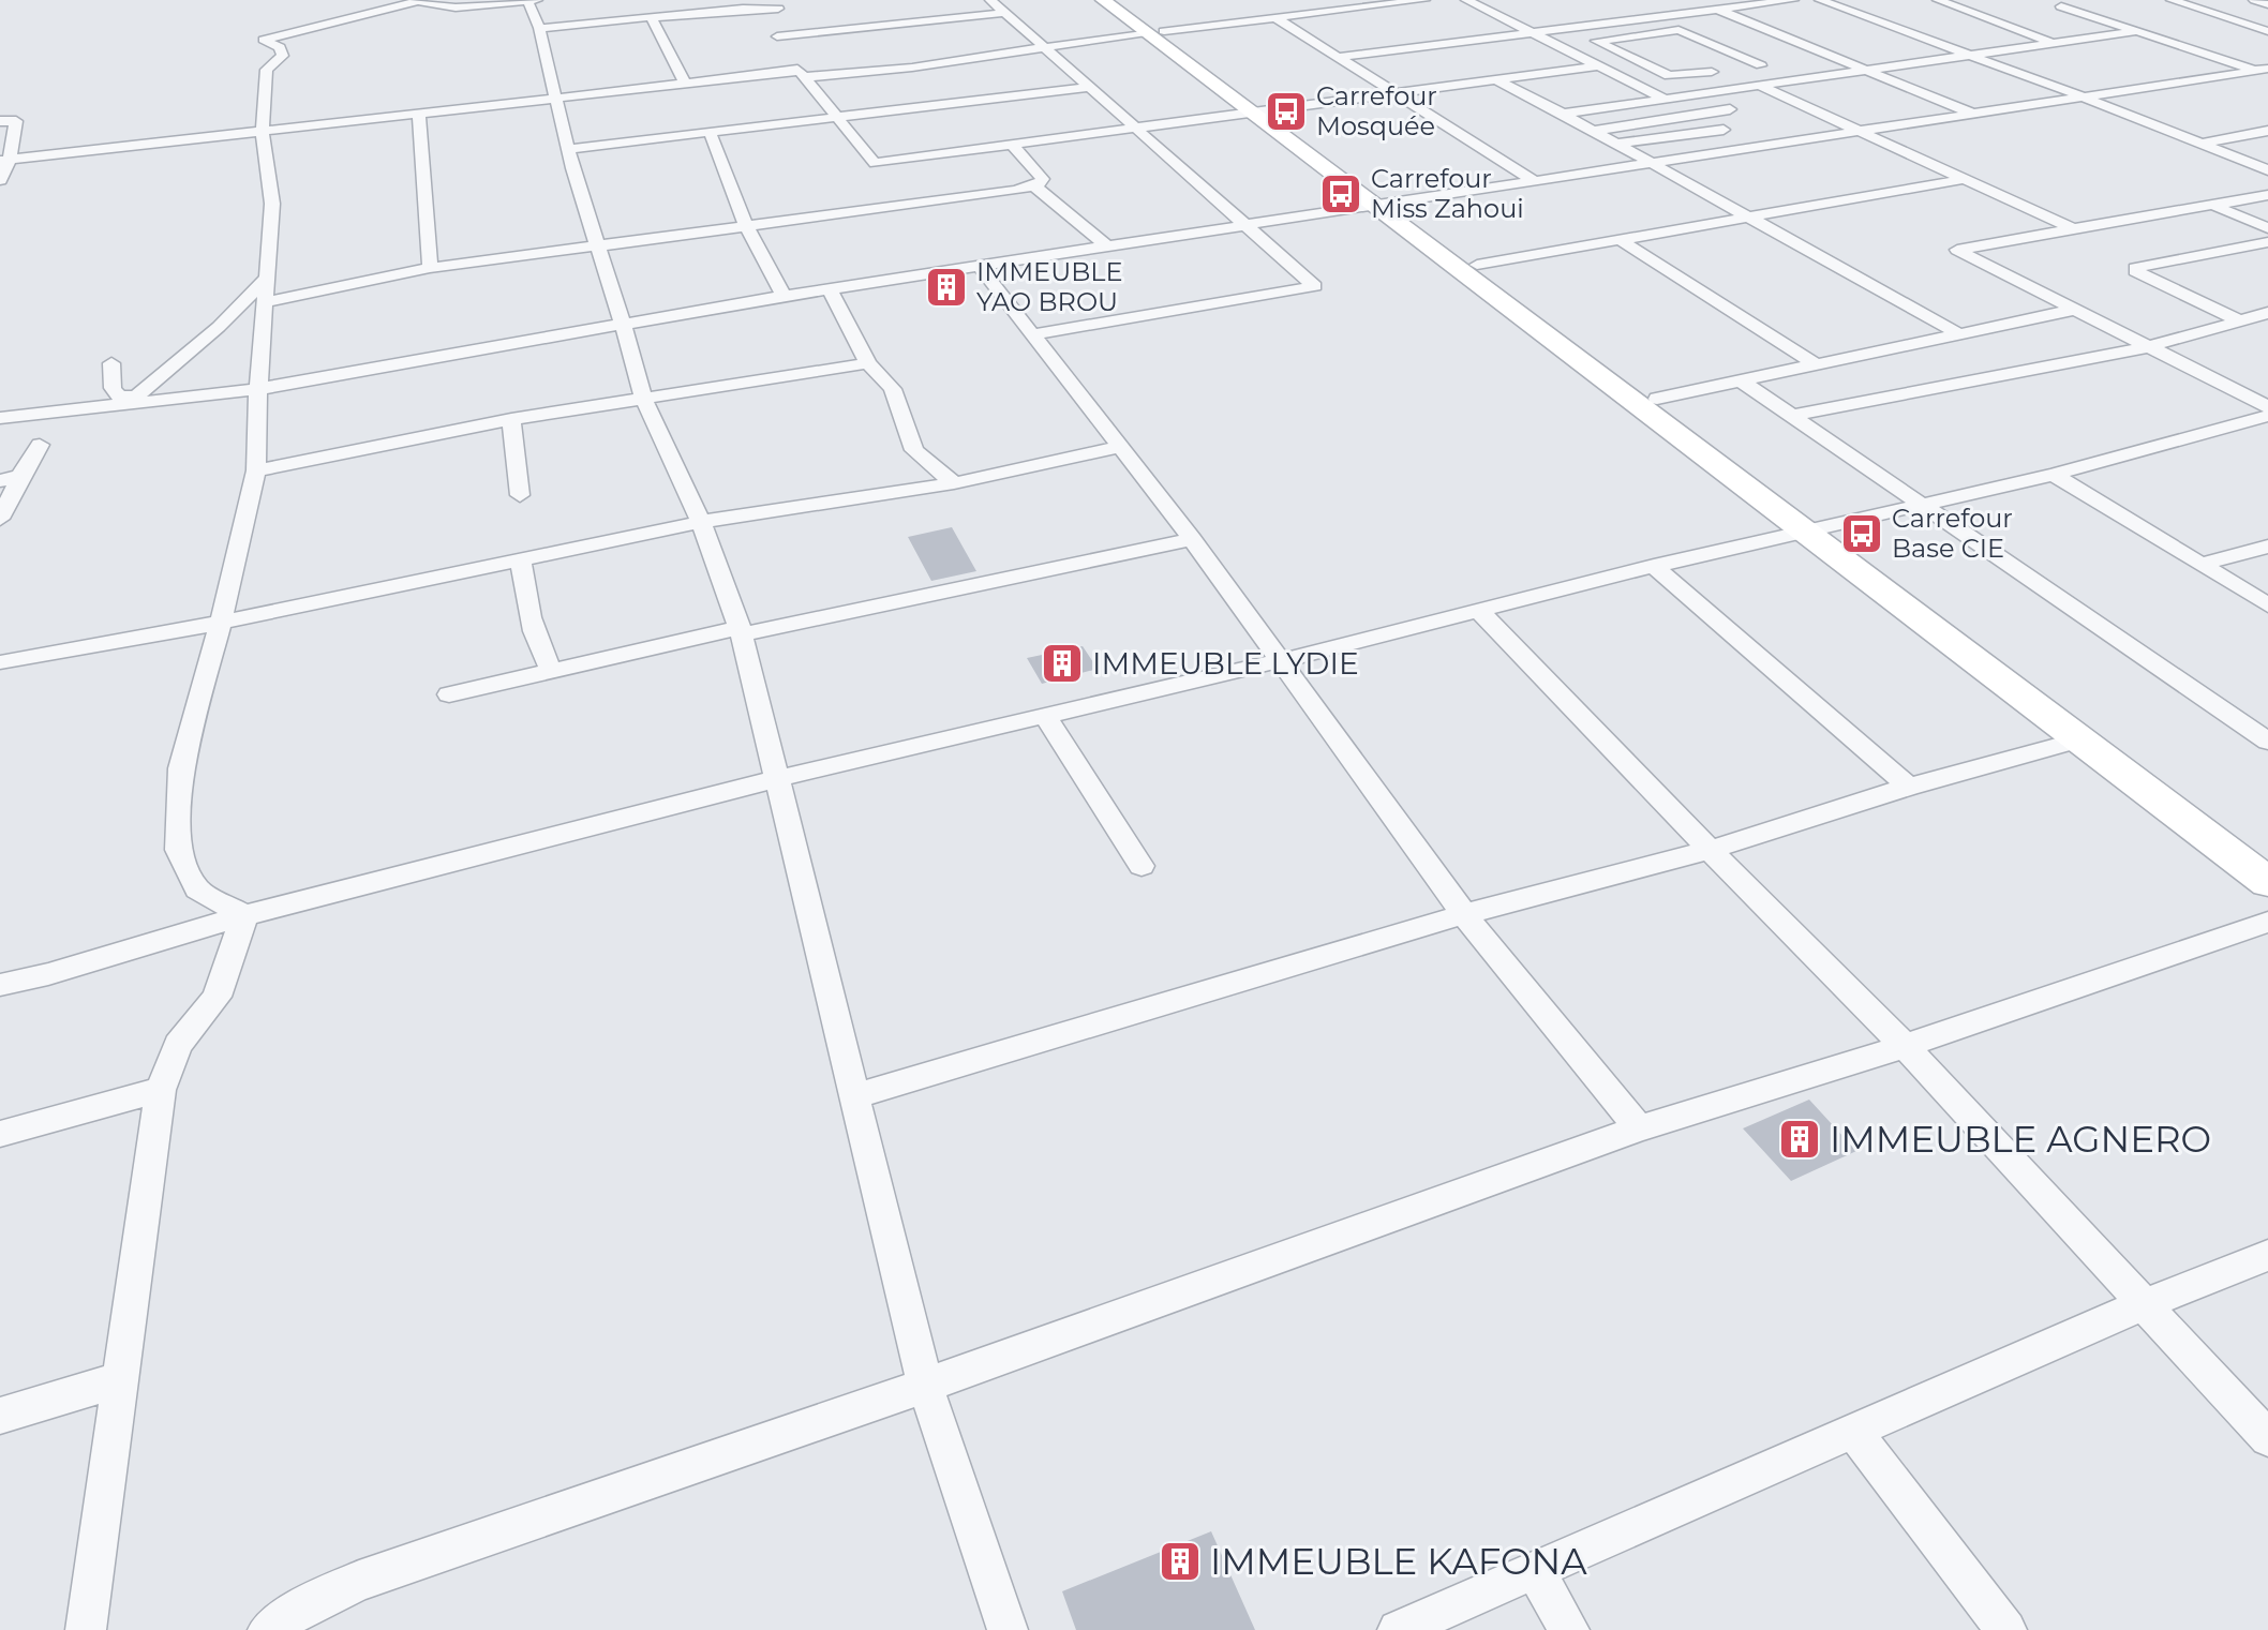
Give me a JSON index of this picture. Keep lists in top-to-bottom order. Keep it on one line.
{"places":{"bus stop":["Carrefour Mosquée","Carrefour Miss Zahoui","Carrefour Base CIE"],"building":["IMMEUBLE YAO BROU","IMMEUBLE LYDIE","IMMEUBLE AGNERO","IMMEUBLE KAFONA"]}}
